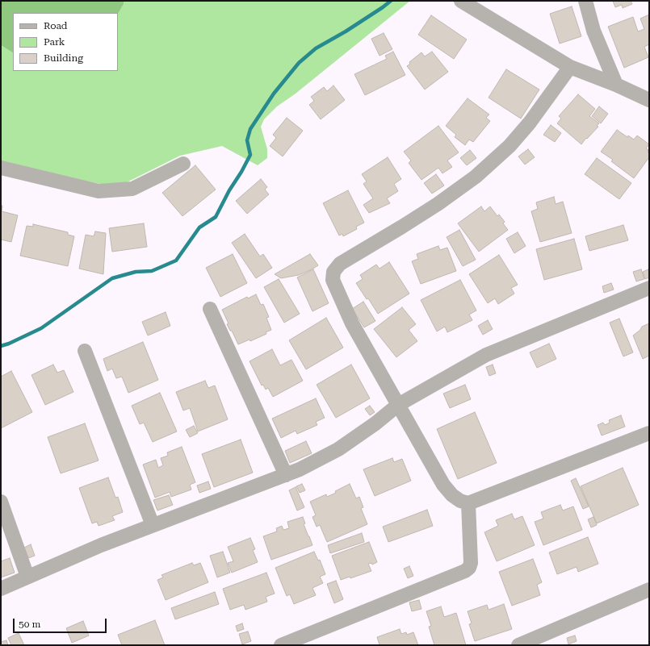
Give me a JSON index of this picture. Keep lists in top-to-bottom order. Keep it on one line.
{"legend":["Road","Park","Building"],"scale_bar":"50 m"}
